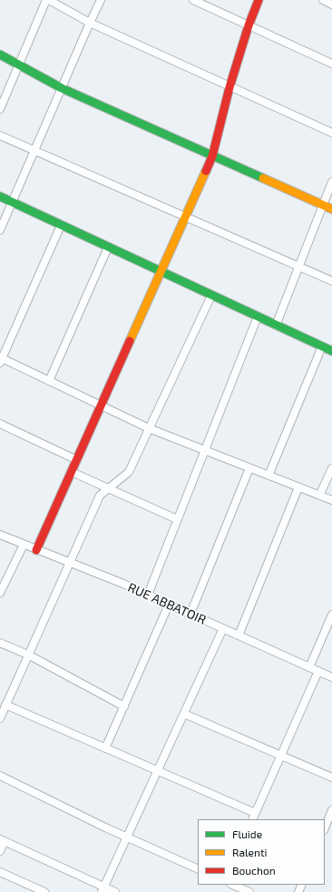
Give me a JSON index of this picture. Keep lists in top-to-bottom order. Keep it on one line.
{"streets":{"street":["RUE ABBATOIR"]},"legend":["Fluide","Ralenti","Bouchon"]}
